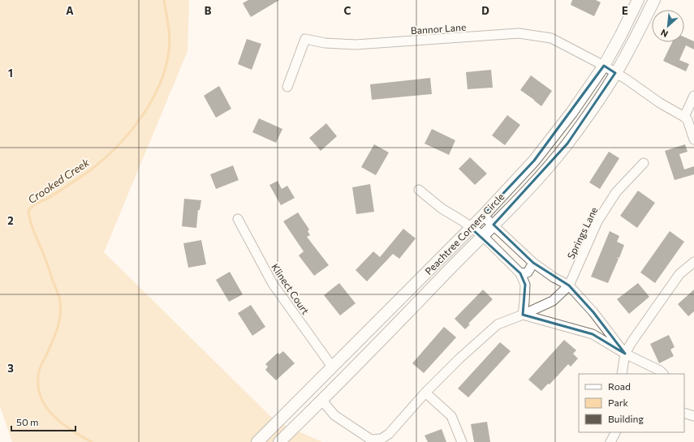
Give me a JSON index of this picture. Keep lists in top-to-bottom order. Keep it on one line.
{"streets":{"street":["Bannor Lane","Springs Lane","Peachtree Corners Circle","Klinect Court"]},"crossings":[["Bannor Lane","Peachtree Corners Circle"],["Springs Lane","Peachtree Corners Circle"],["Peachtree Corners Circle","Klinect Court"]],"water":["Crooked Creek"],"legend":["Road","Park","Building"],"scale_bar":"50 m","north":"bottom left","grid":{"columns":["A","B","C","D","E"],"rows":["1","2","3"]}}
